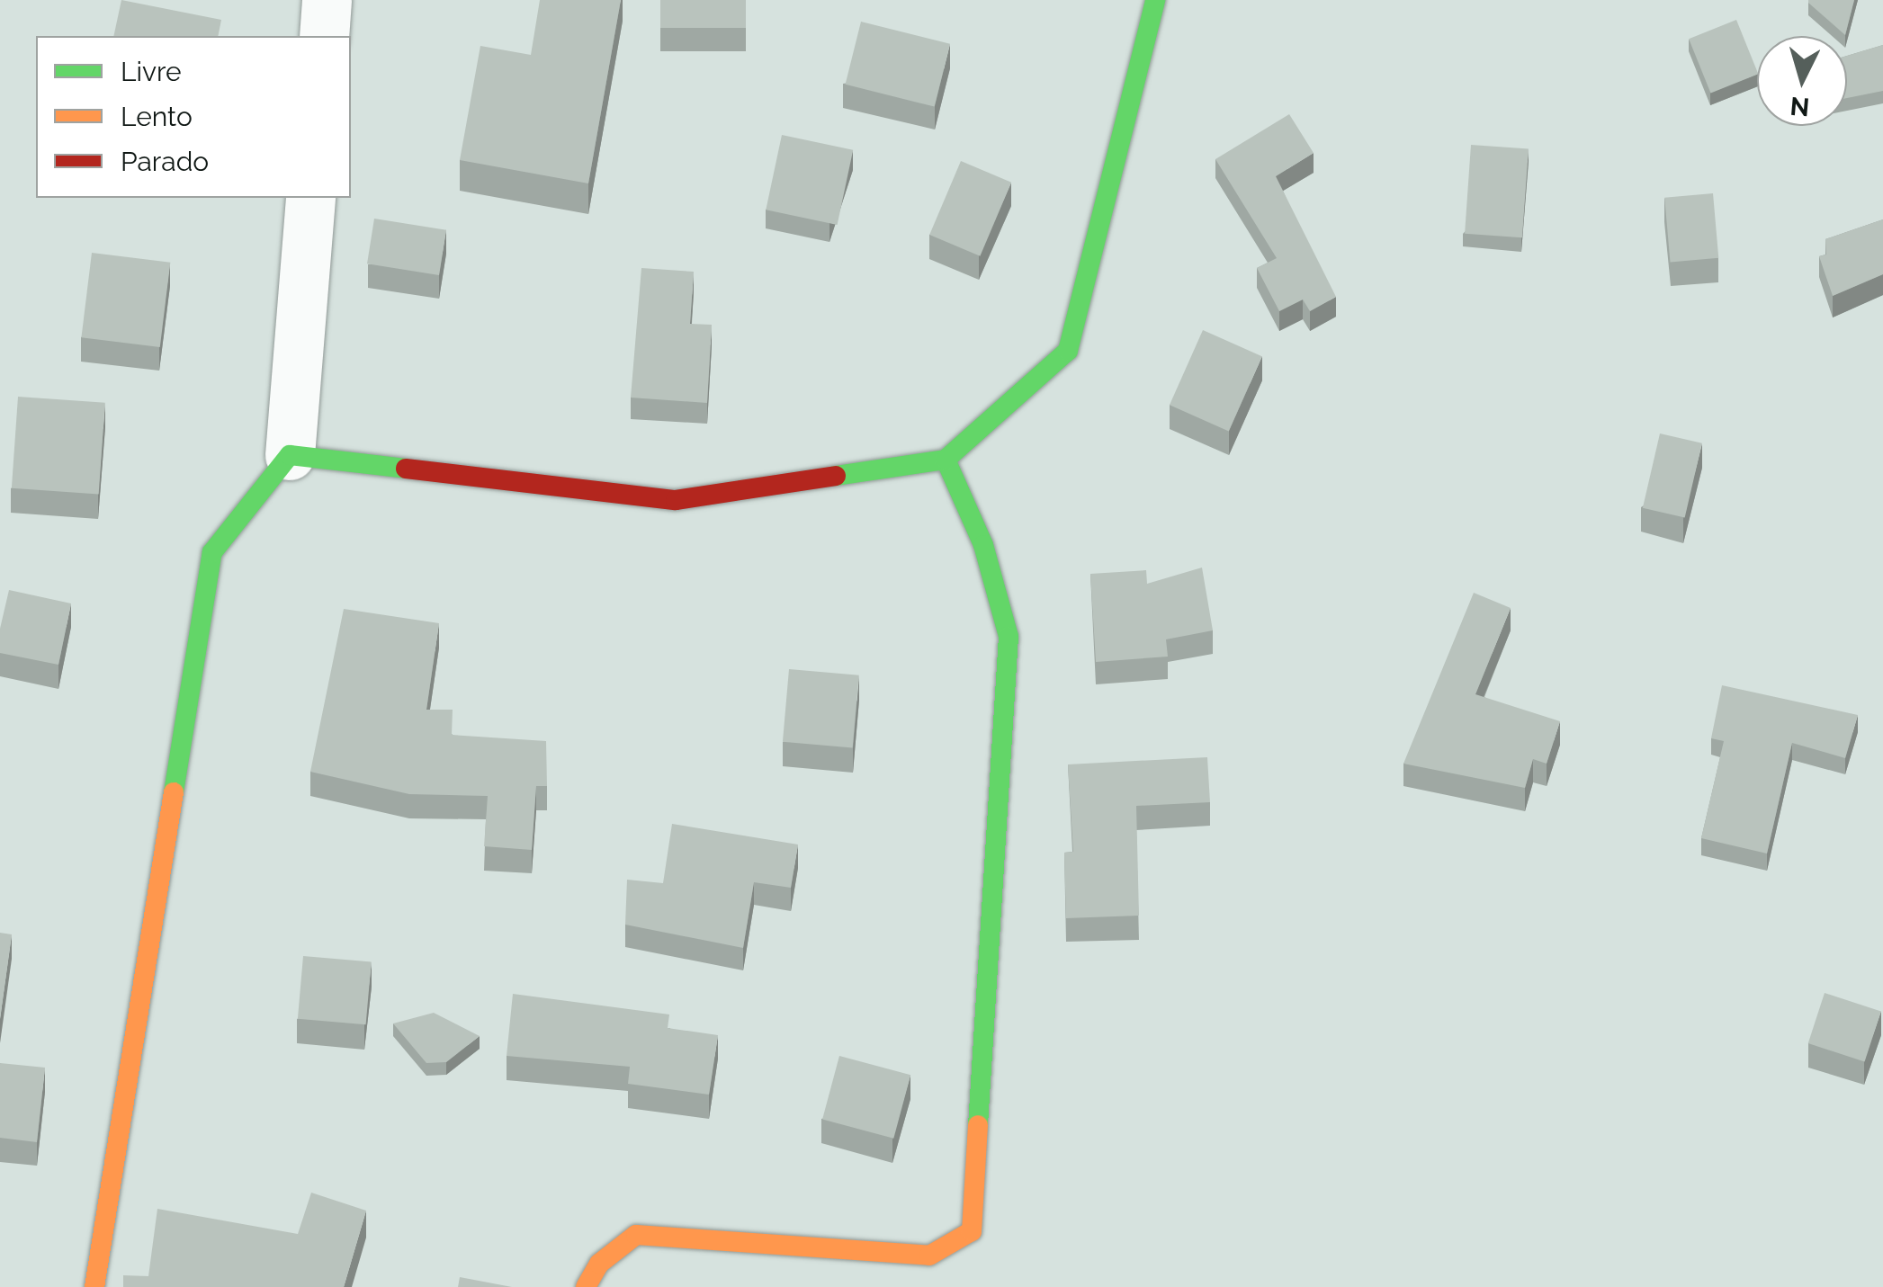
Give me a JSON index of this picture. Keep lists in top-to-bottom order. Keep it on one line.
{"legend":["Livre","Lento","Parado"],"north":"bottom"}
